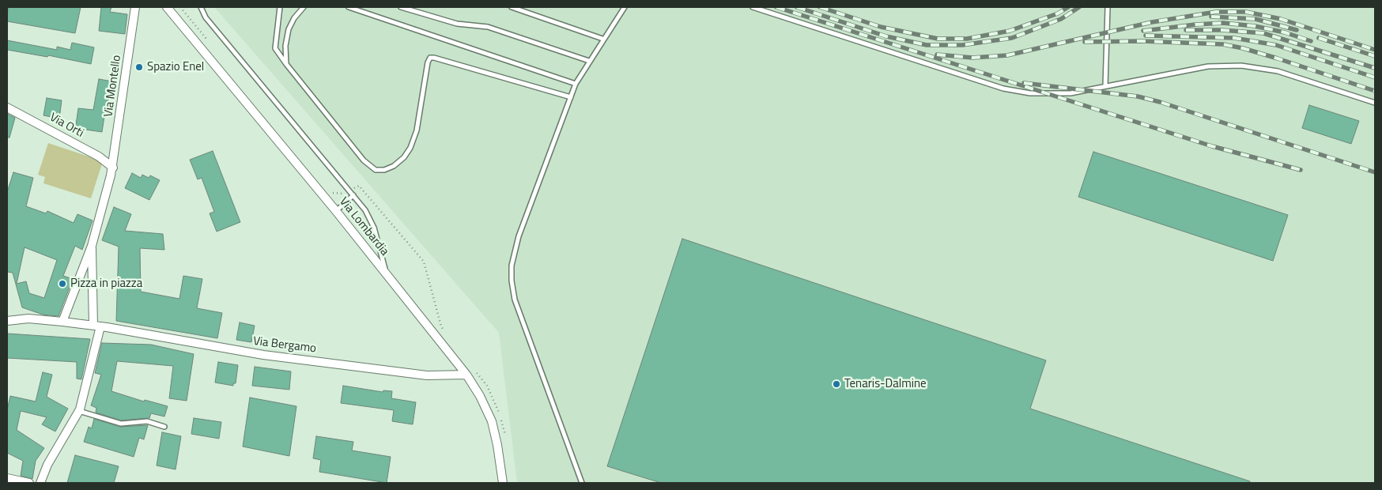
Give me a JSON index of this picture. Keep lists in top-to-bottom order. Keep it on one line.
{"streets":{"street":["Via Montello","Via Orti","Via Lombardia","Via Bergamo"]},"crossings":[["Via Montello","Via Orti"],["Via Lombardia","Via Bergamo"]],"places":["Spazio Enel","Pizza in piazza","Tenaris-Dalmine"]}
